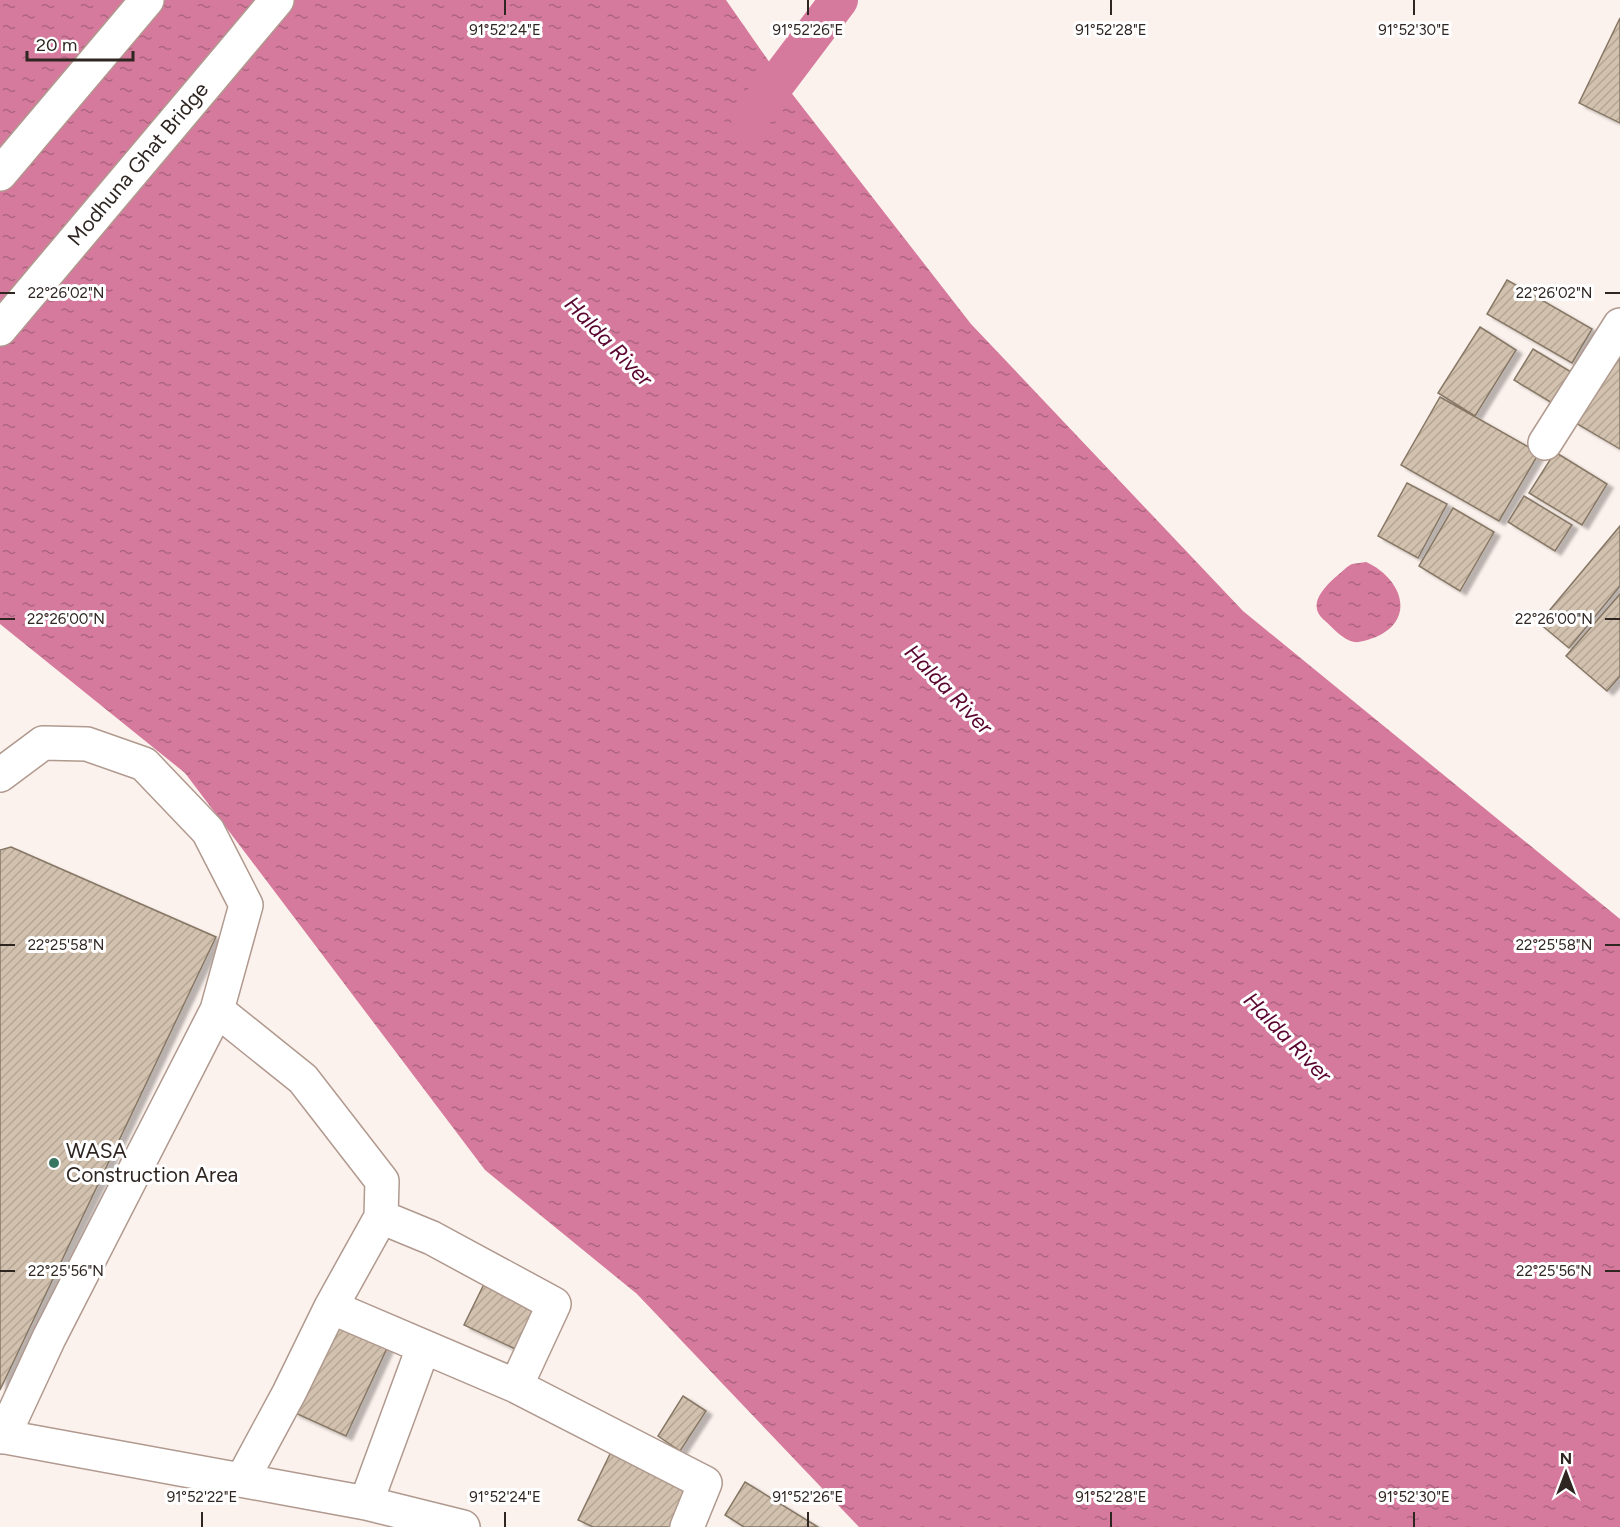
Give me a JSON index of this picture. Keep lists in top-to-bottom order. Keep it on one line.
{"streets":{"street":["Modhuna Ghat Bridge"]},"water":["Halda River"],"places":["WASA Construction Area"],"scale_bar":"20 m","north":"top","coordinates":["91°52'24\"E","91°52'26\"E","91°52'28\"E","91°52'30\"E","22°26'02\"N","22°26'00\"N","22°25'58\"N","22°25'56\"N","91°52'22\"E"]}
